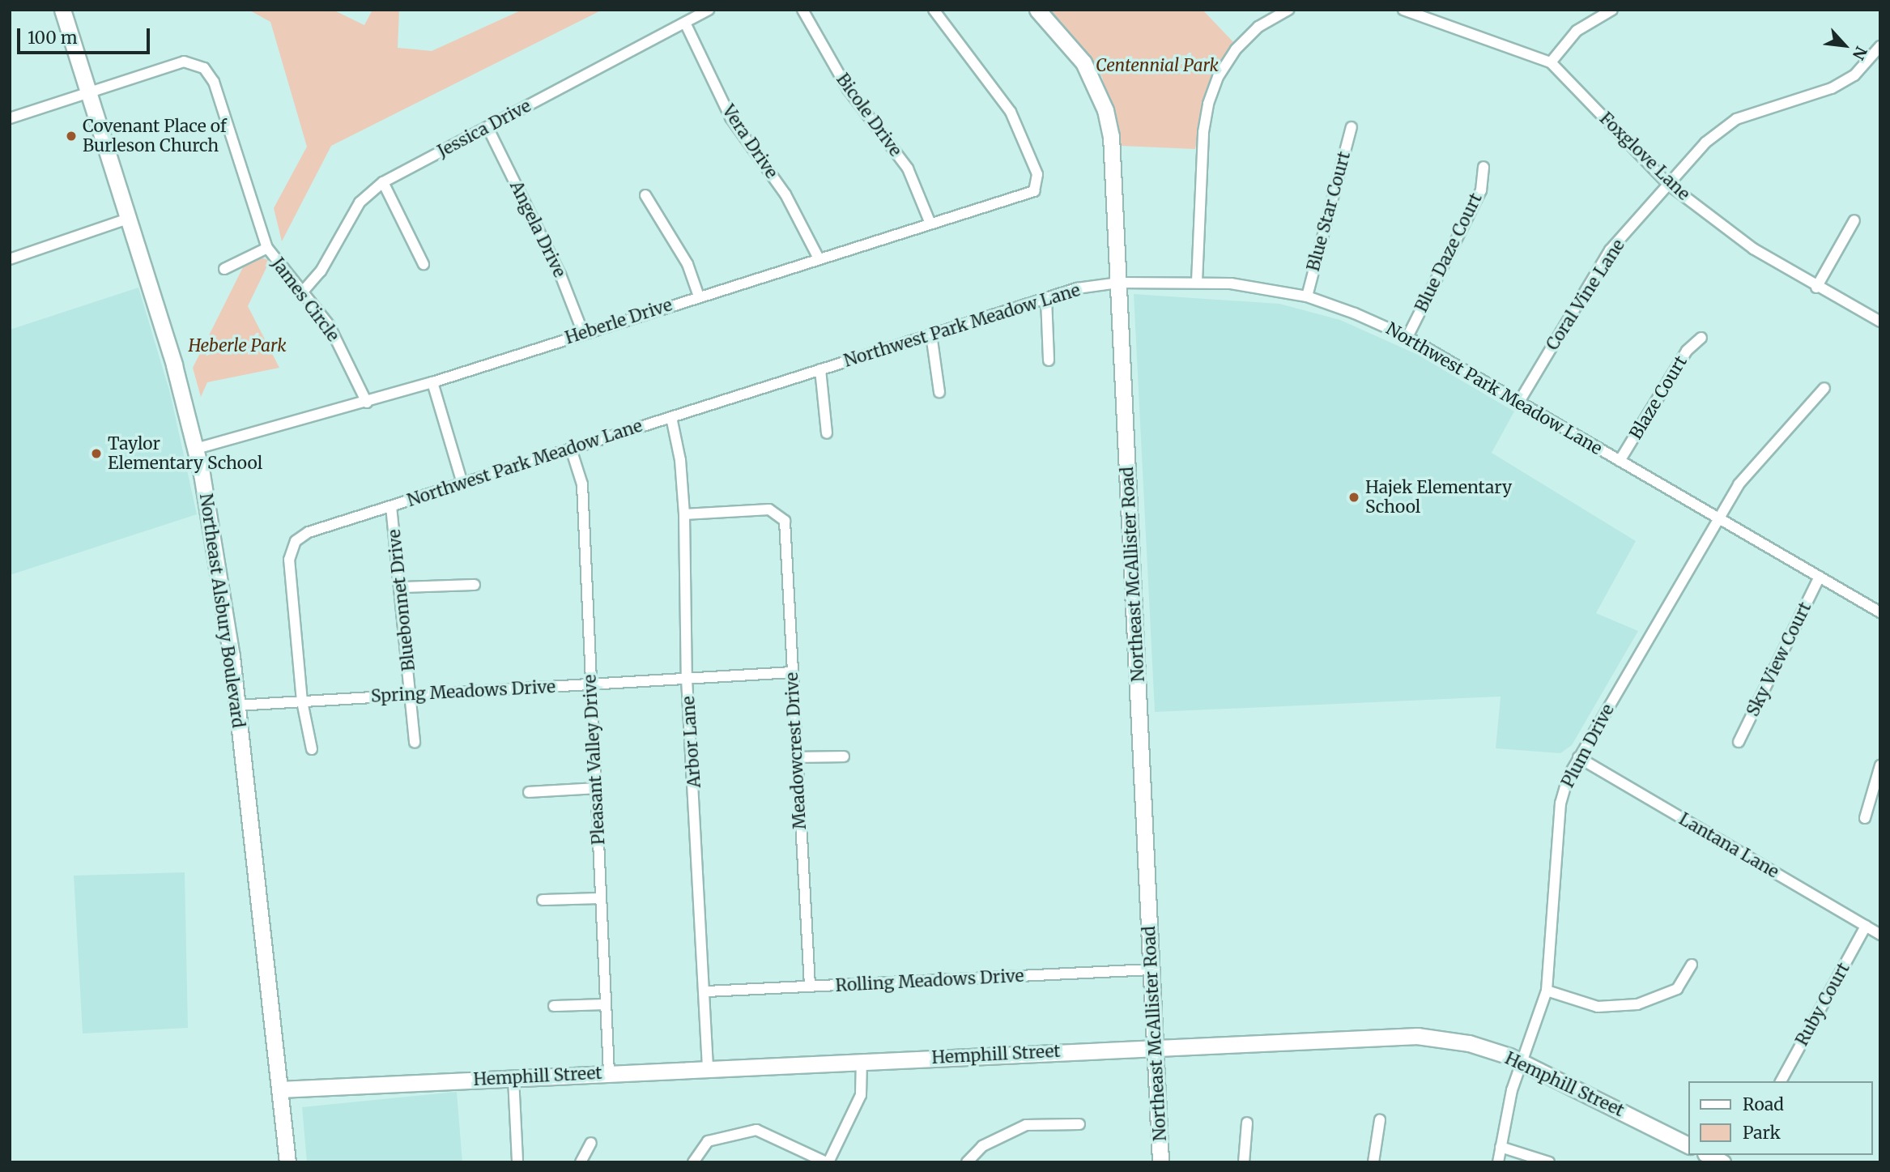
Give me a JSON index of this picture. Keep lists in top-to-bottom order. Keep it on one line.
{"streets":{"street":["Bicole Drive","Jessica Drive","Vera Drive","Foxglove Lane","Blue Star Court","Angela Drive","Blue Daze Court","Coral Vine Lane","James Circle","Heberle Drive","Northwest Park Meadow Lane","Blaze Court","Northeast McAllister Road","Bluebonnet Drive","Northeast Alsbury Boulevard","Sky View Court","Spring Meadows Drive","Arbor Lane","Plum Drive","Meadowcrest Drive","Pleasant Valley Drive","Lantana Lane","Rolling Meadows Drive","Ruby Court","Hemphill Street"]},"crossings":[["Bicole Drive","Heberle Drive"],["Jessica Drive","Vera Drive"],["Jessica Drive","Angela Drive"],["Jessica Drive","James Circle"],["Vera Drive","Heberle Drive"],["Foxglove Lane","Coral Vine Lane"],["Blue Star Court","Northwest Park Meadow Lane"],["Angela Drive","Heberle Drive"],["Blue Daze Court","Northwest Park Meadow Lane"],["Coral Vine Lane","Northwest Park Meadow Lane"],["James Circle","Heberle Drive"],["James Circle","Northeast Alsbury Boulevard"],["Heberle Drive","Northeast Alsbury Boulevard"],["Northwest Park Meadow Lane","Blaze Court"],["Northwest Park Meadow Lane","Northeast McAllister Road"],["Northwest Park Meadow Lane","Bluebonnet Drive"],["Northwest Park Meadow Lane","Sky View Court"],["Northwest Park Meadow Lane","Spring Meadows Drive"],["Northwest Park Meadow Lane","Arbor Lane"],["Northwest Park Meadow Lane","Plum Drive"],["Northwest Park Meadow Lane","Pleasant Valley Drive"],["Northeast McAllister Road","Rolling Meadows Drive"],["Northeast McAllister Road","Hemphill Street"],["Bluebonnet Drive","Spring Meadows Drive"],["Northeast Alsbury Boulevard","Spring Meadows Drive"],["Northeast Alsbury Boulevard","Hemphill Street"],["Spring Meadows Drive","Arbor Lane"],["Spring Meadows Drive","Meadowcrest Drive"],["Spring Meadows Drive","Pleasant Valley Drive"],["Arbor Lane","Meadowcrest Drive"],["Arbor Lane","Rolling Meadows Drive"],["Arbor Lane","Hemphill Street"],["Plum Drive","Lantana Lane"],["Plum Drive","Hemphill Street"],["Meadowcrest Drive","Rolling Meadows Drive"],["Pleasant Valley Drive","Hemphill Street"],["Lantana Lane","Ruby Court"]],"parks":["Centennial Park","Heberle Park"],"places":["Covenant Place of Burleson Church","Taylor Elementary School","Hajek Elementary School"],"legend":["Road","Park"],"scale_bar":"100 m","north":"bottom right"}
